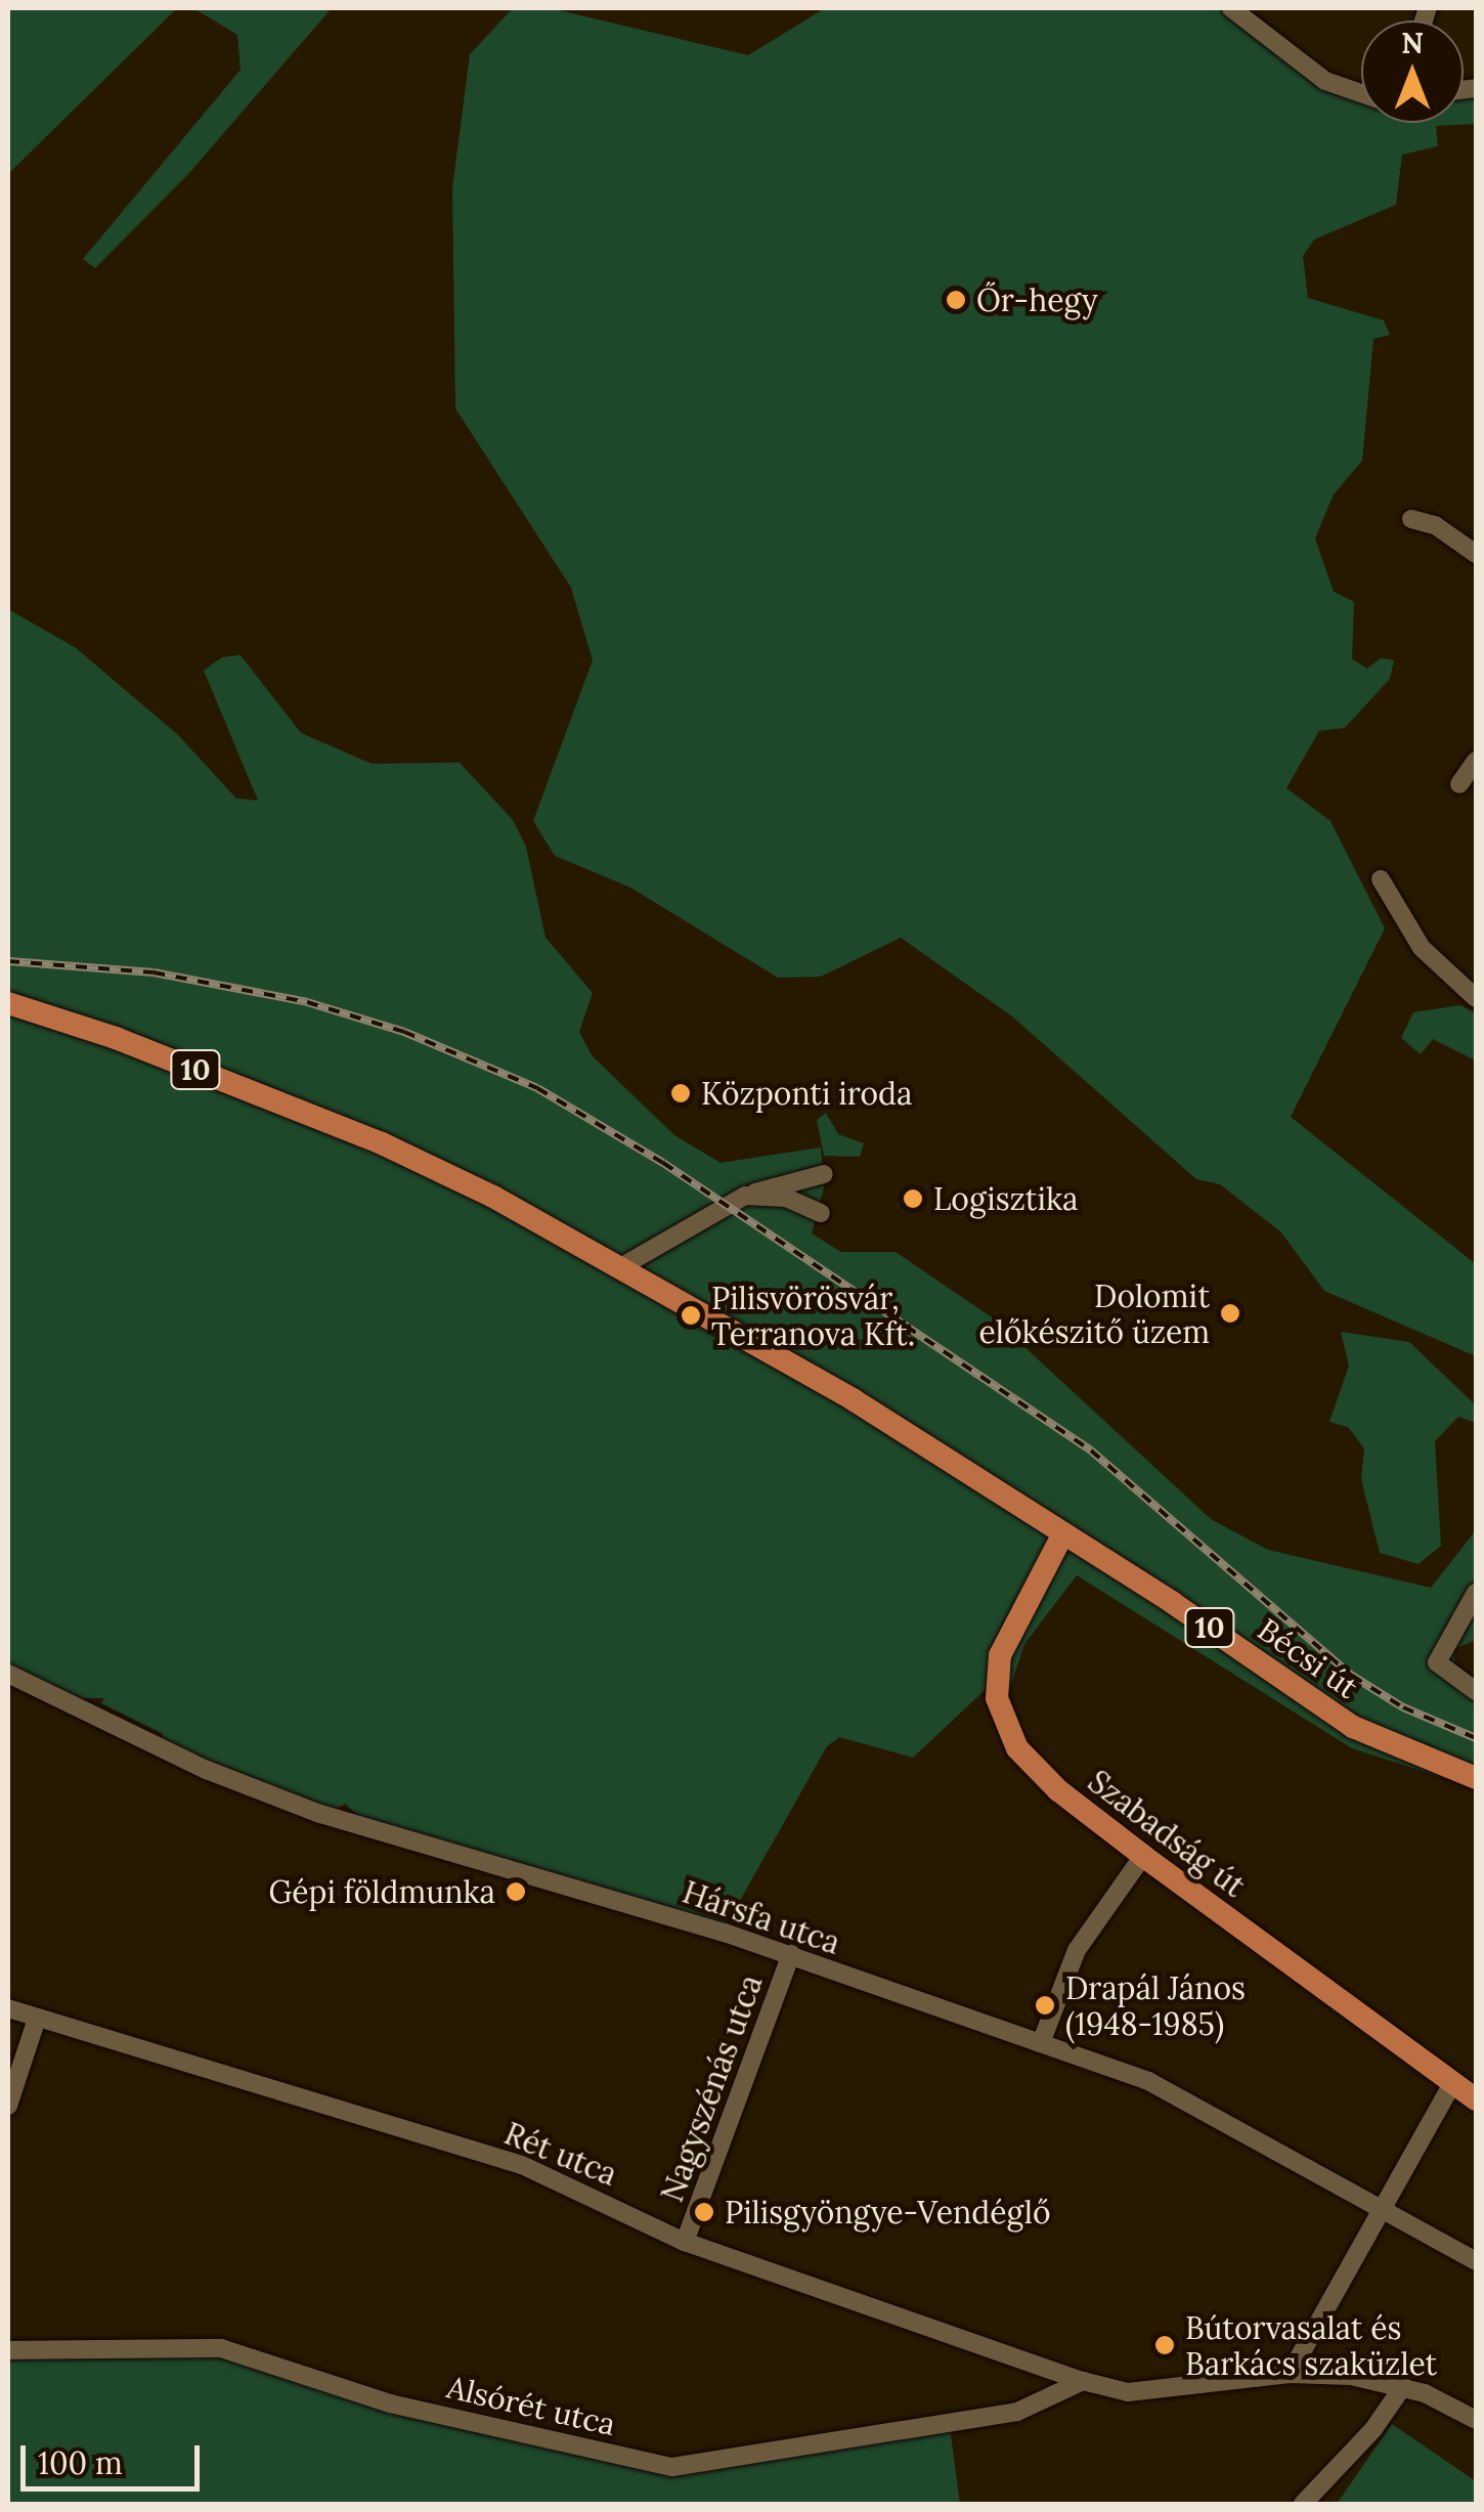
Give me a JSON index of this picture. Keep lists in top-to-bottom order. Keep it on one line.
{"streets":{"main road":["10","Bécsi út","Szabadság út"],"street":["Hársfa utca","Nagyszénás utca","Rét utca","Alsórét utca"]},"crossings":[["10","Bécsi út"],["10","Szabadság út"],["Bécsi út","Szabadság út"],["Hársfa utca","Nagyszénás utca"],["Nagyszénás utca","Rét utca"],["Rét utca","Alsórét utca"]],"places":["Őr-hegy","Központi iroda","Logisztika","Dolomit előkészitő üzem","Pilisvörösvár, Terranova Kft.","Gépi földmunka","Drapál János (1948-1985)","Pilisgyöngye-Vendéglő","Bútorvasalat és Barkács szaküzlet"],"scale_bar":"100 m","north":"top"}
